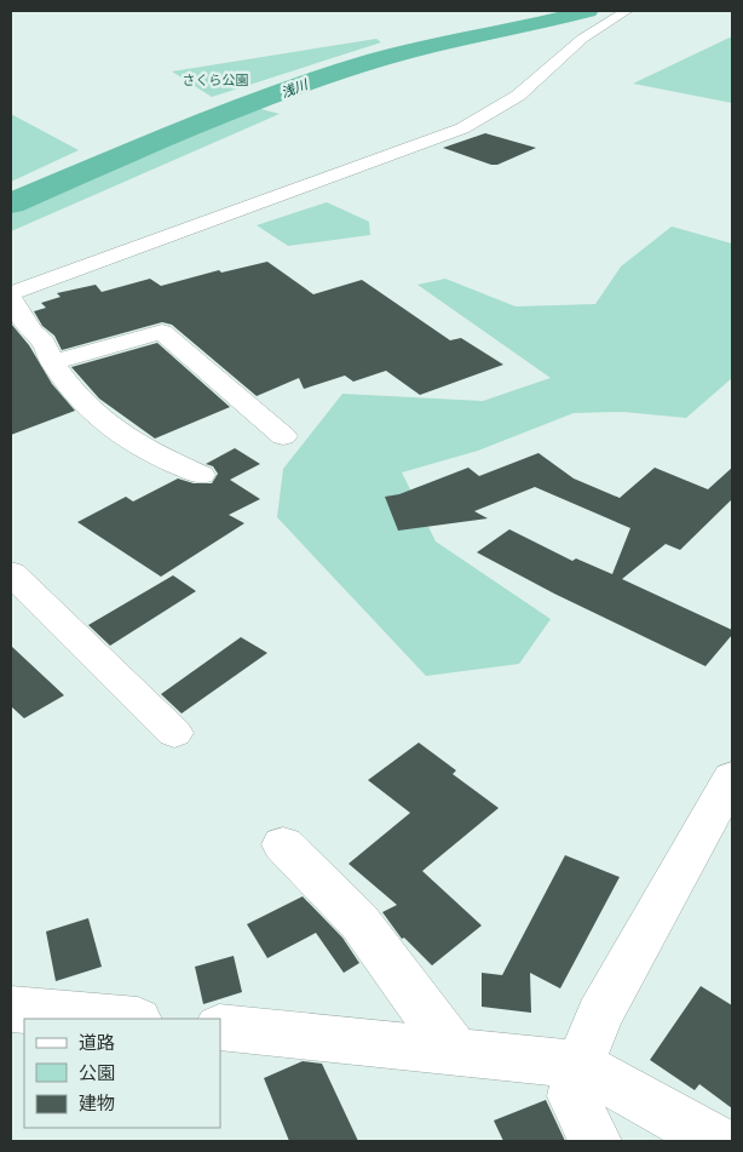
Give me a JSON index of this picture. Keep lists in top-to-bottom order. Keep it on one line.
{"water":["浅川"],"parks":["さくら公園"],"legend":["道路","公園","建物"]}
